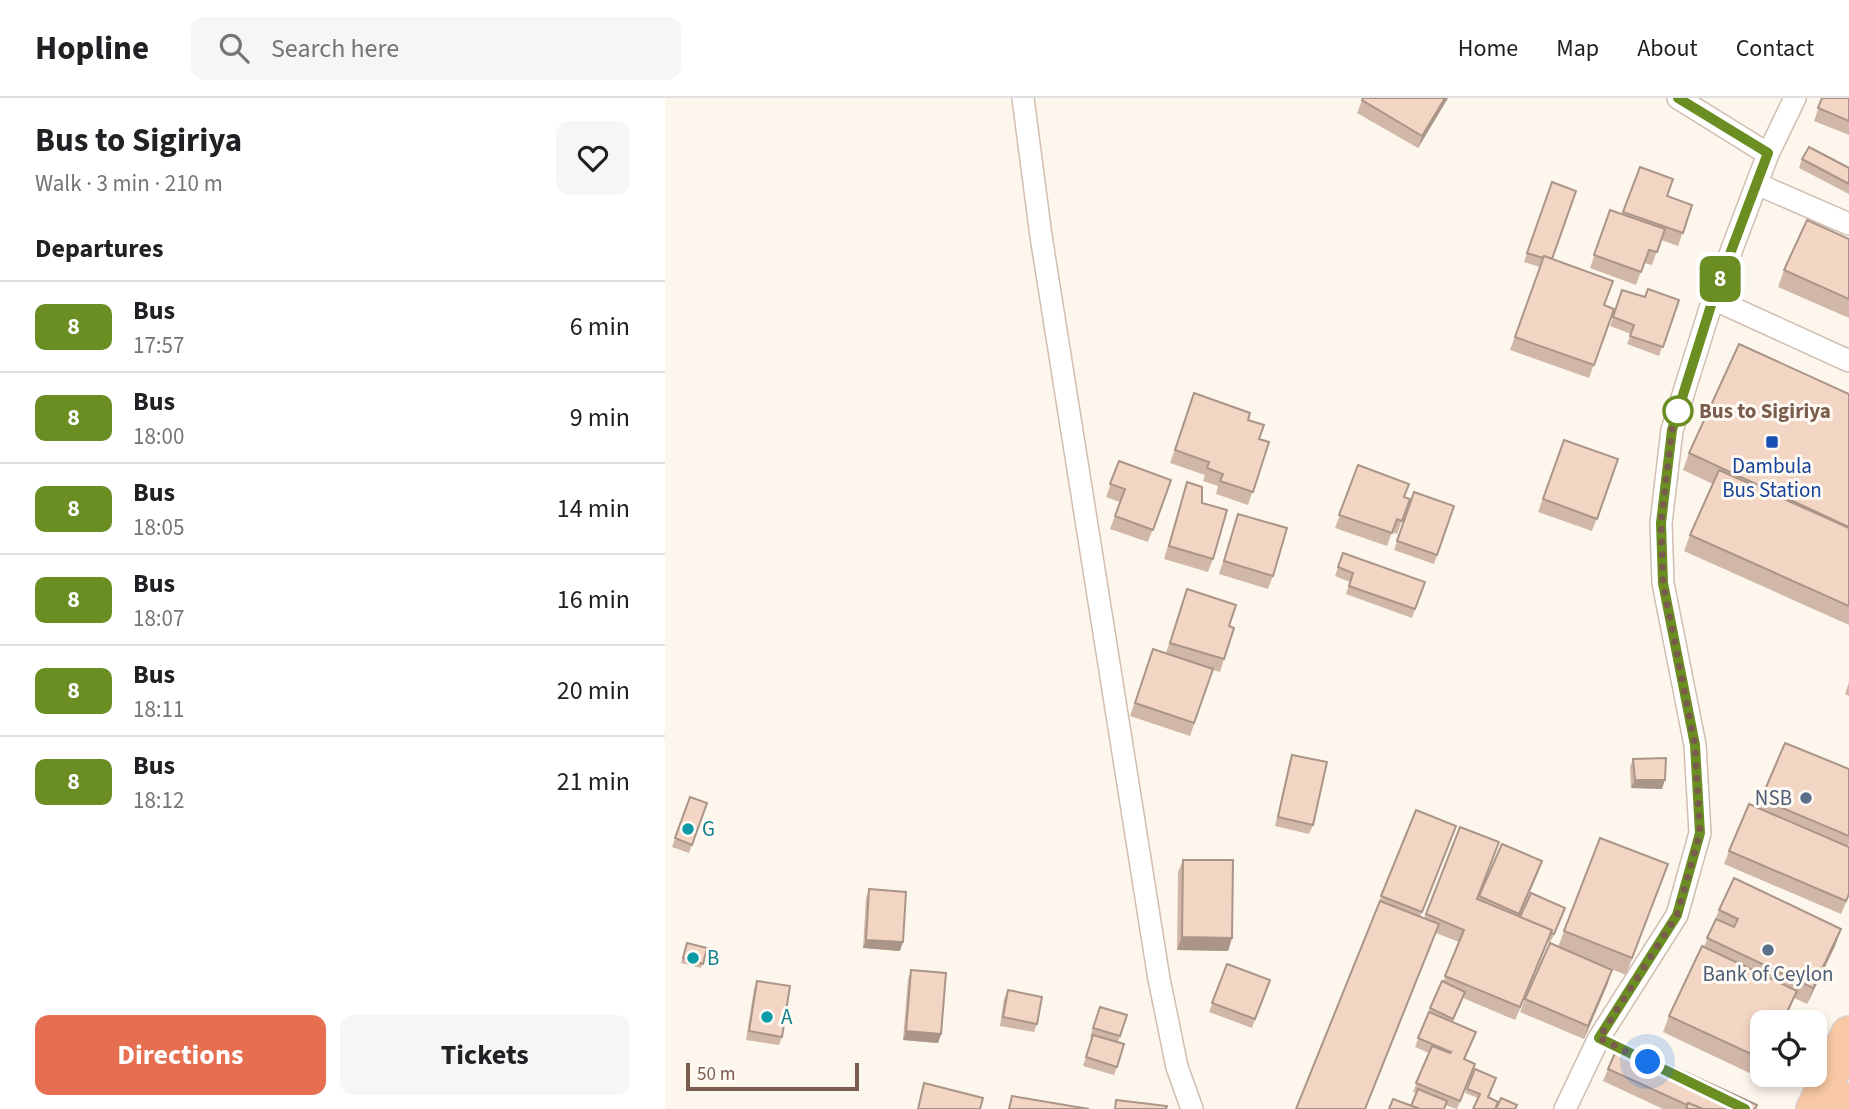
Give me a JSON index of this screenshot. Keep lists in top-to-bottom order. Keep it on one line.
{"places":{"other":["Bus to Sigiriya","NSB","G","Bank of Ceylon","B","A"],"transit":["Dambula Bus Station"]},"lines":["bus line 8"],"scale_bar":"50 m","page":{"header":"Hopline","search":"Search here","nav":["Home","Map","About","Contact"],"heading":[["Bus to Sigiriya","Walk · 3 min · 210 m"],"Departures"],"on_map":"8","list":[{"mark":"8","name":"Bus","note":"17:57","value":"6 min"},{"mark":"8","name":"Bus","note":"18:00","value":"9 min"},{"mark":"8","name":"Bus","note":"18:05","value":"14 min"},{"mark":"8","name":"Bus","note":"18:07","value":"16 min"},{"mark":"8","name":"Bus","note":"18:11","value":"20 min"},{"mark":"8","name":"Bus","note":"18:12","value":"21 min"}],"buttons":["Directions","Tickets"],"scale":"50 m"}}
